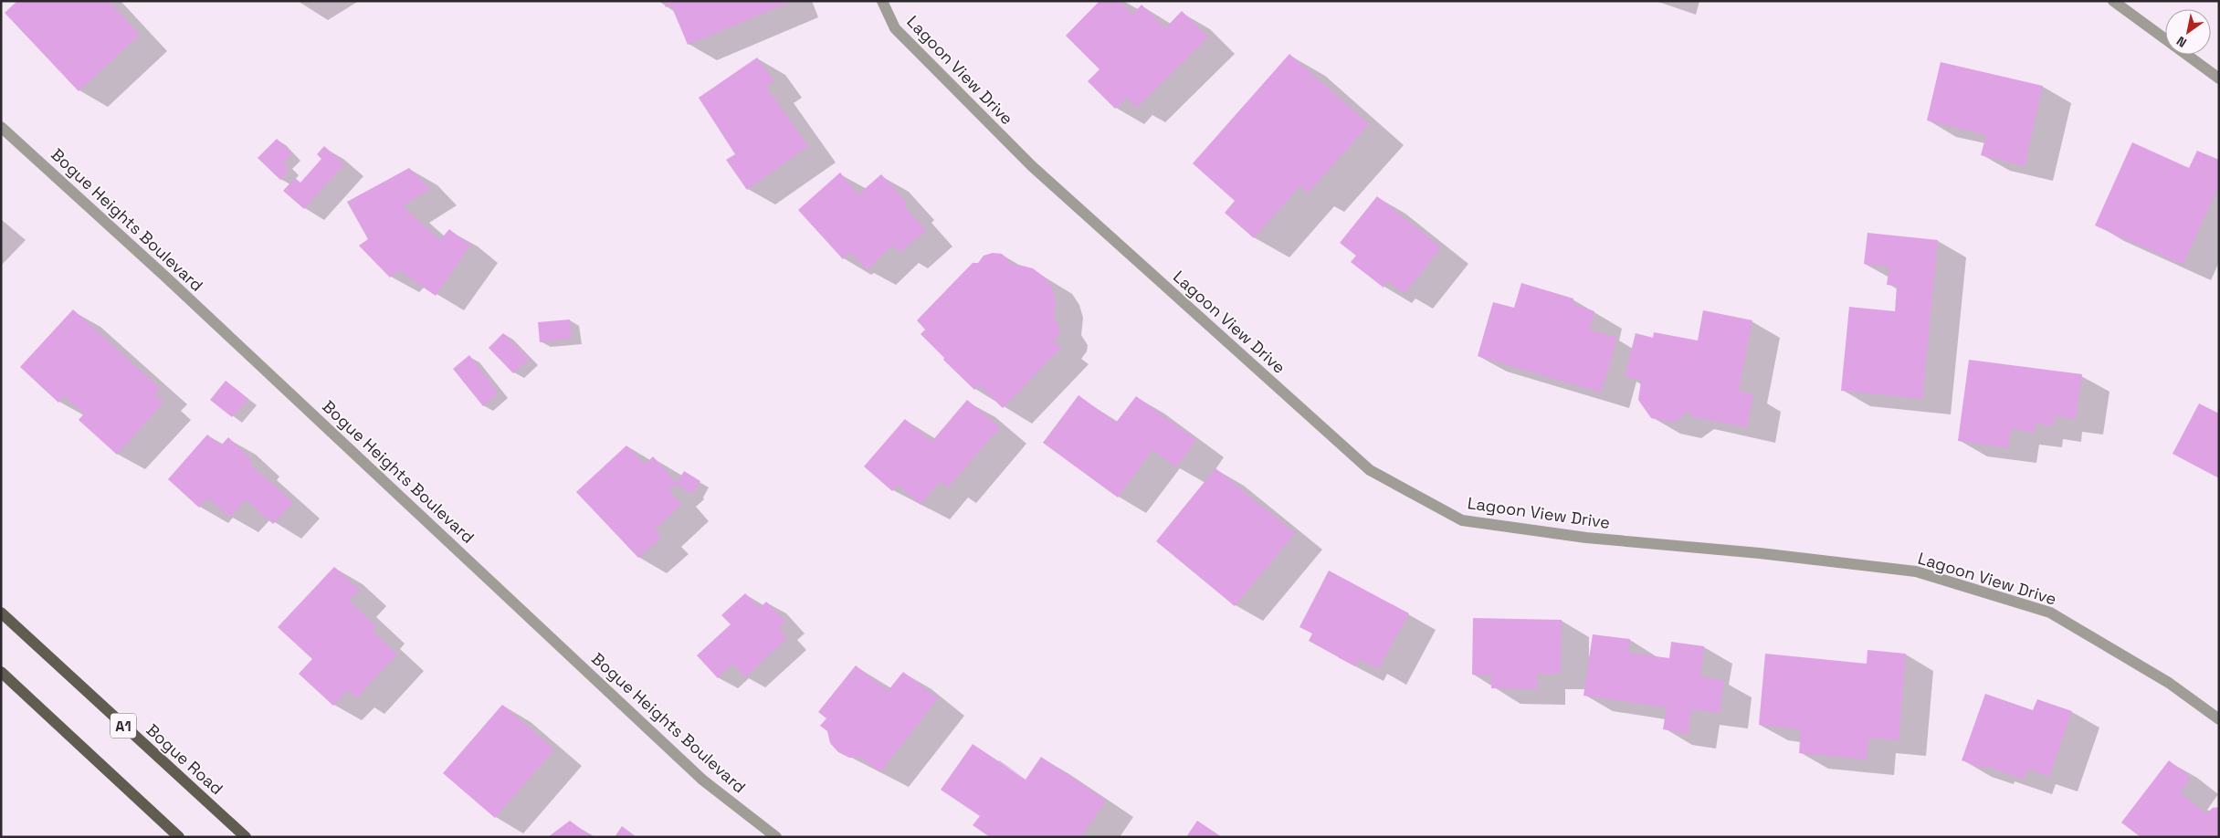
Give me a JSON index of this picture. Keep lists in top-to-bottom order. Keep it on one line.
{"streets":{"main road":["A1","Bogue Road"],"street":["Lagoon View Drive","Bogue Heights Boulevard"]},"north":"bottom left"}
